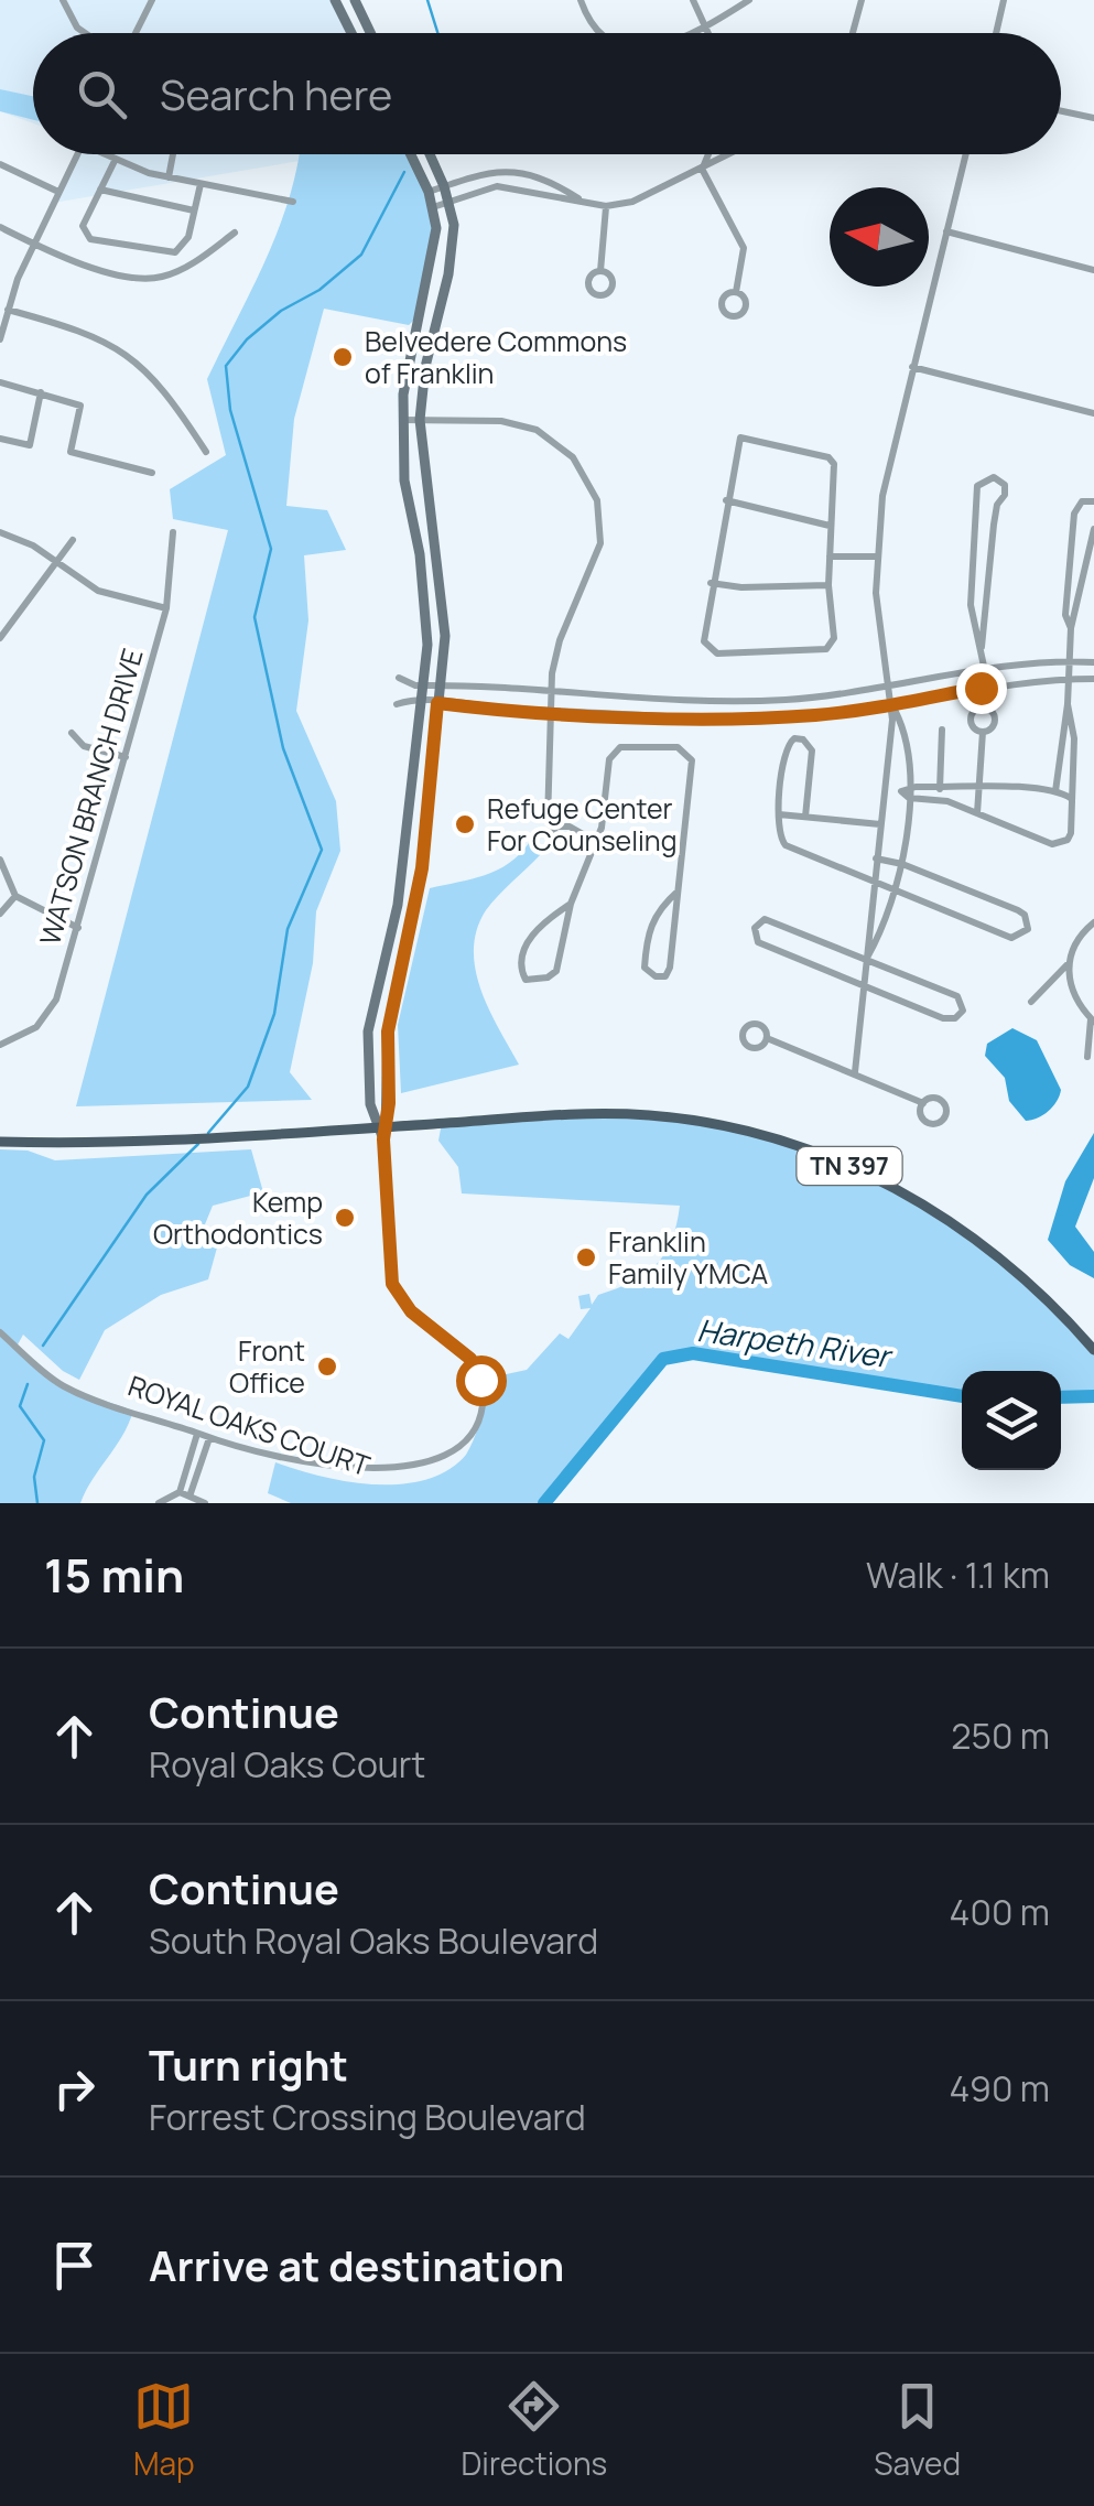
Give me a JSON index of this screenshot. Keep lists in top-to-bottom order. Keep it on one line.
{"streets":{"main road":["TN 397"],"street":["WATSON BRANCH DRIVE","ROYAL OAKS COURT"]},"water":["Harpeth River"],"places":["Belvedere Commons of Franklin","Refuge Center For Counseling","Kemp Orthodontics","Franklin Family YMCA","Front Office"],"north":"left","page":{"search":"Search here","heading":["15 min","Walk · 1.1 km"],"list":[["Continue","Royal Oaks Court","250 m"],["Continue","South Royal Oaks Boulevard","400 m"],["Turn right","Forrest Crossing Boulevard","490 m"],"Arrive at destination"],"nav":["Map","Directions","Saved"]}}
